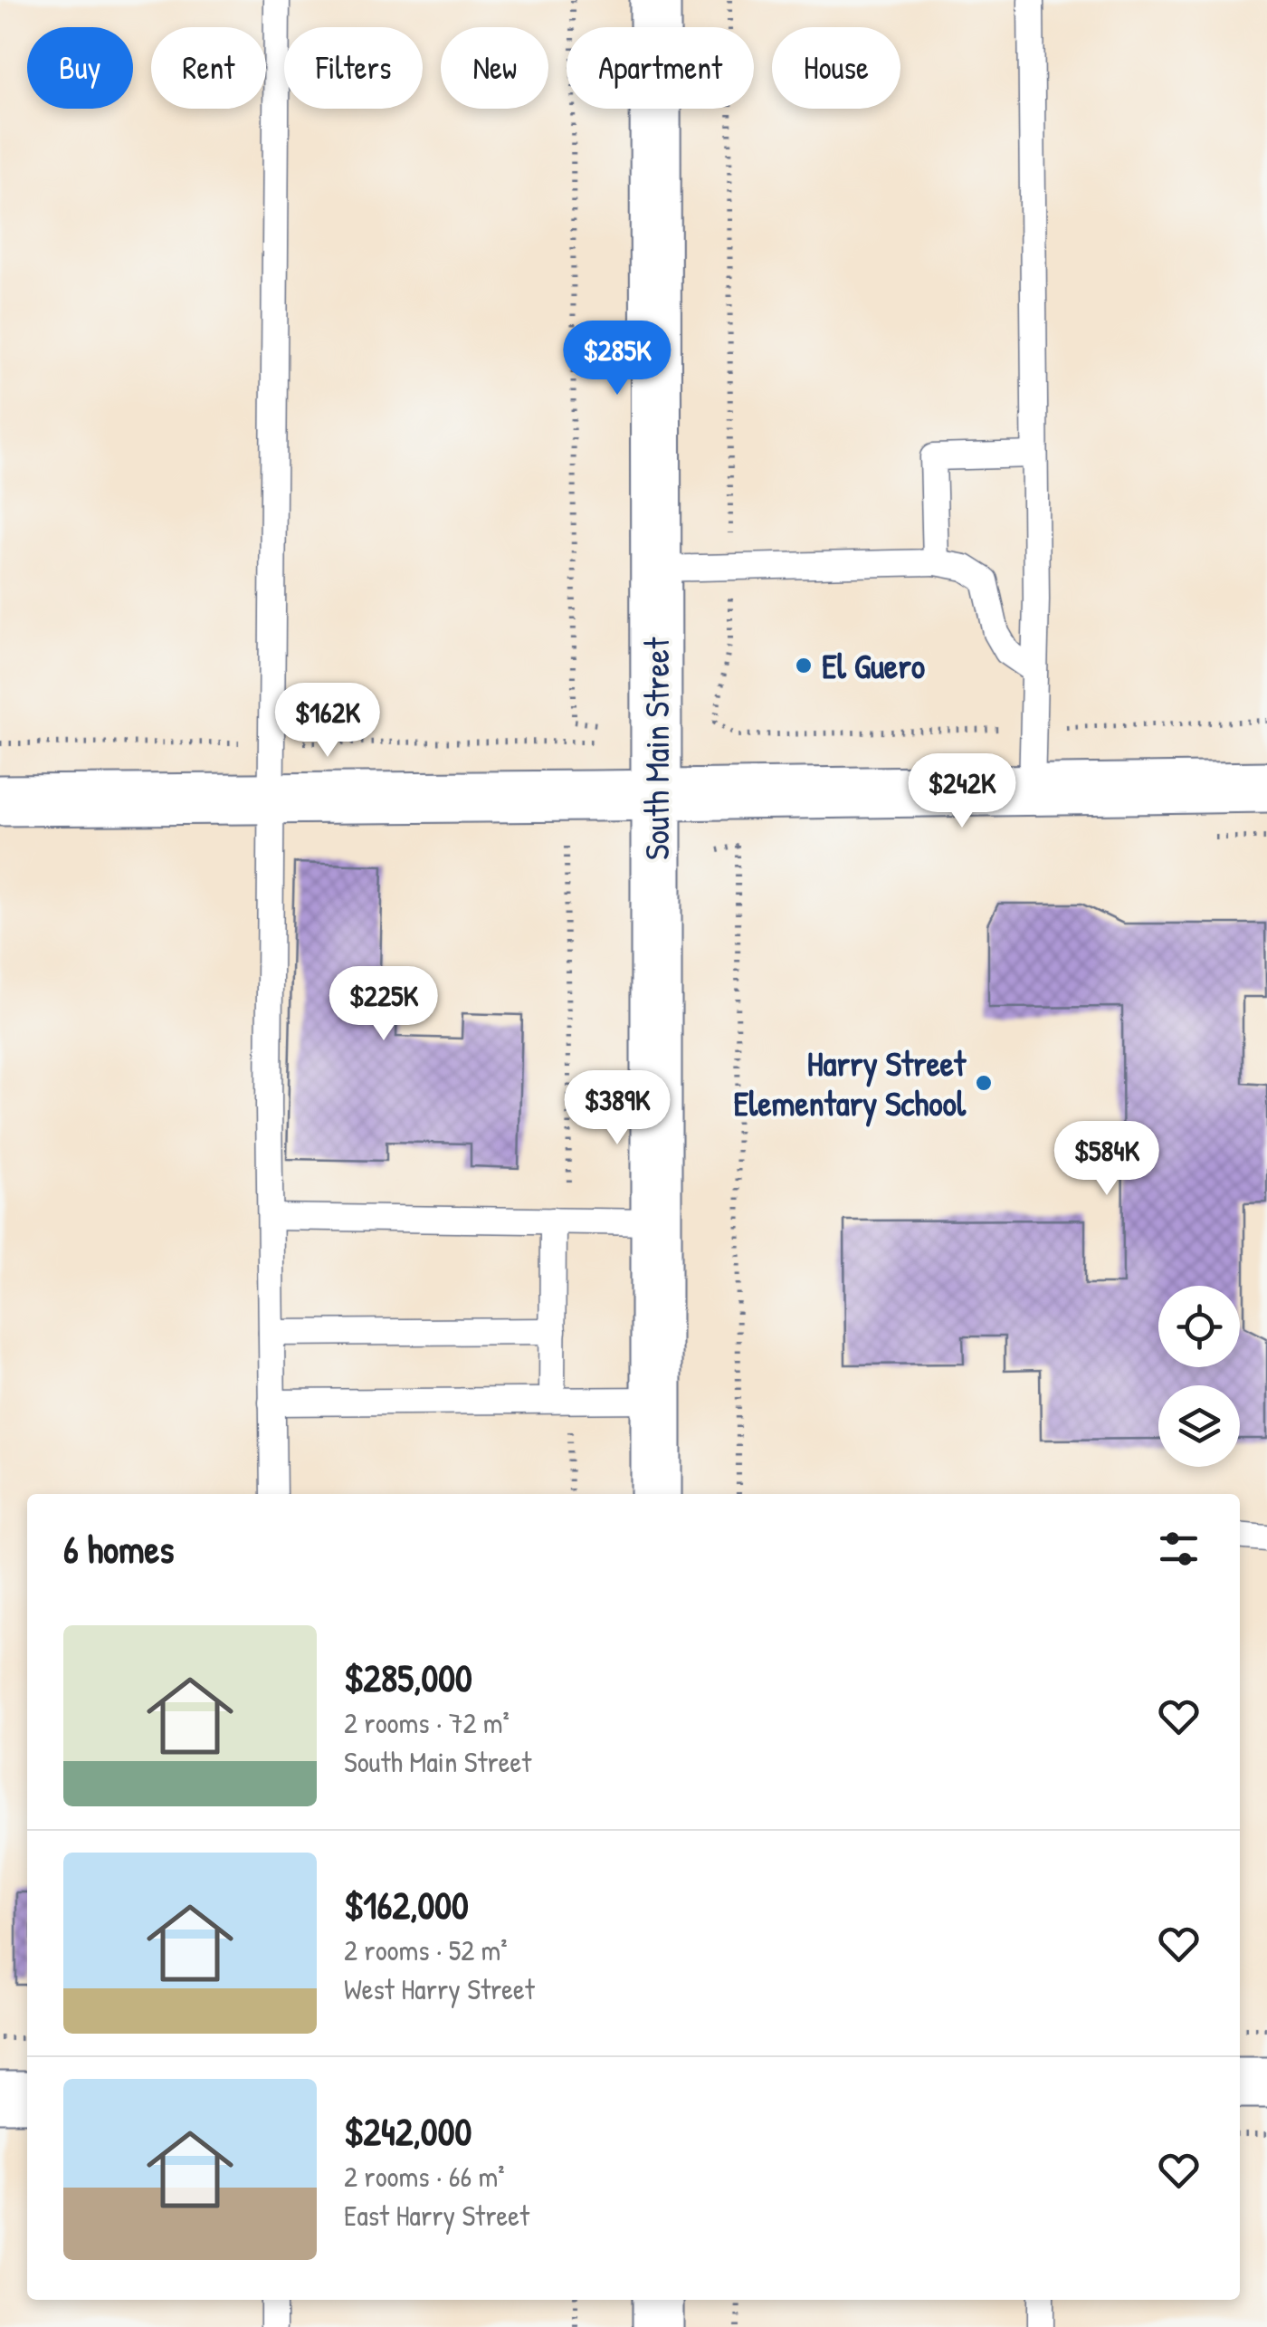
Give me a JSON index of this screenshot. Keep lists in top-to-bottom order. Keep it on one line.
{"streets":{"street":["South Main Street"]},"places":["El Guero","Harry Street Elementary School"],"page":{"chip":["Buy","Rent","Filters","New","Apartment","House"],"price":["$285K","$162K","$242K","$225K","$389K","$584K"],"heading":"6 homes","list":[{"name":"$285,000","note":"2 rooms · 72 m² · South Main Street"},{"name":"$162,000","note":"2 rooms · 52 m² · West Harry Street"},{"name":"$242,000","note":"2 rooms · 66 m² · East Harry Street"}]}}
